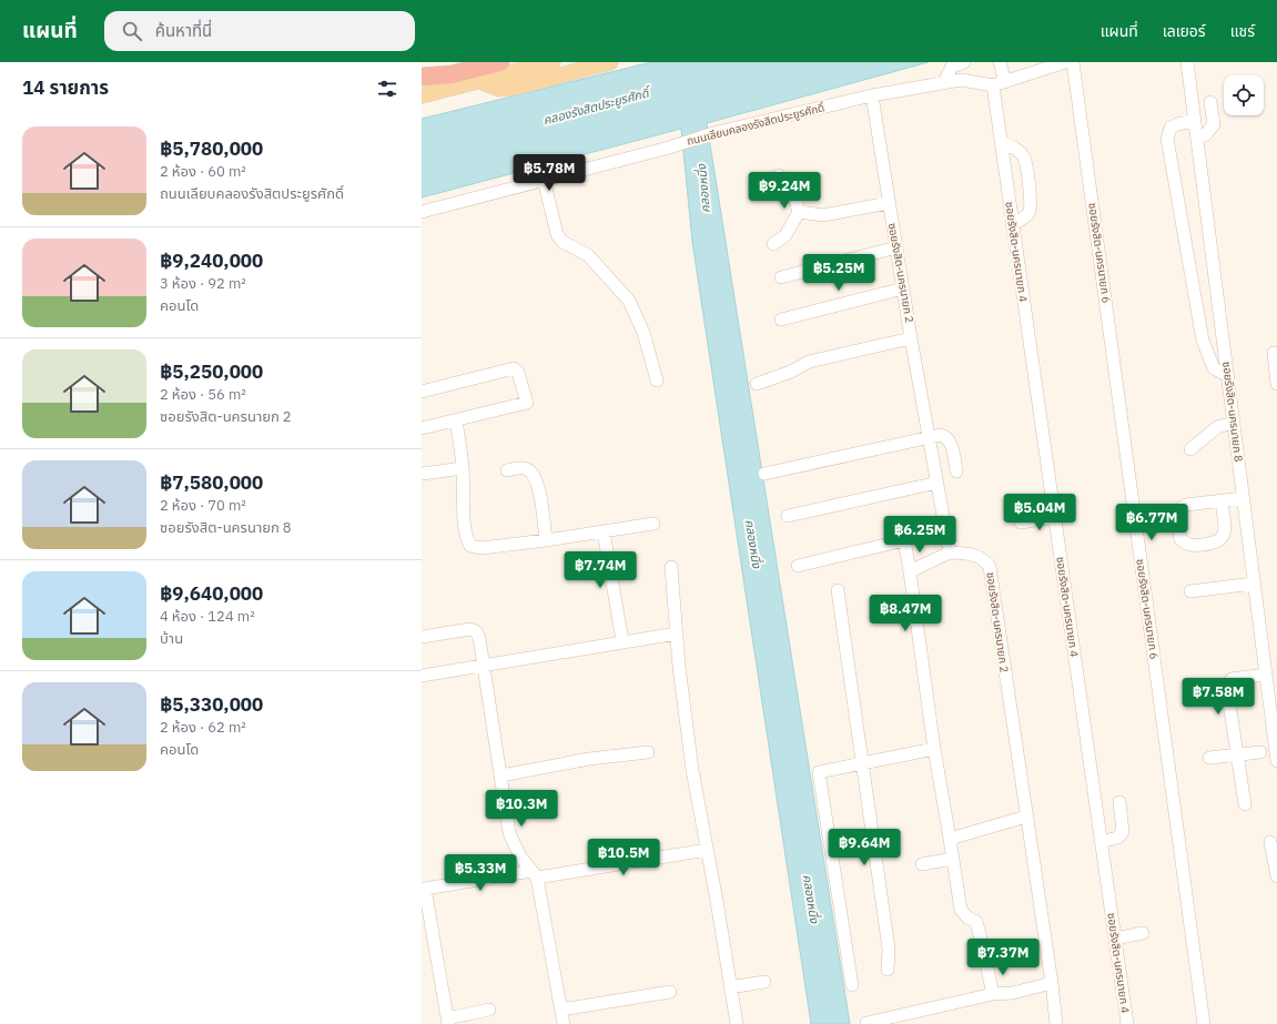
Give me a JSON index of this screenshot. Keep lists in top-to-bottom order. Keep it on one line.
{"streets":{"street":["ถนนเลียบคลองรังสิตประยูรศักดิ์","ซอยรังสิต-นครนายก 4","ซอยรังสิต-นครนายก 6","ซอยรังสิต-นครนายก 2","ซอยรังสิต-นครนายก 8"]},"crossings":[["ถนนเลียบคลองรังสิตประยูรศักดิ์","ซอยรังสิต-นครนายก 4"],["ถนนเลียบคลองรังสิตประยูรศักดิ์","ซอยรังสิต-นครนายก 2"]],"water":["คลองรังสิตประยูรศักดิ์","คลองหนึ่ง"],"page":{"header":"แผนที่","search":"ค้นหาที่นี่","nav":["แผนที่","เลเยอร์","แชร์"],"heading":"14 รายการ","list":[{"name":"฿5,780,000","note":"2 ห้อง · 60 m² · ถนนเลียบคลองรังสิตประยูรศักดิ์"},{"name":"฿9,240,000","note":"3 ห้อง · 92 m² · คอนโด"},{"name":"฿5,250,000","note":"2 ห้อง · 56 m² · ซอยรังสิต-นครนายก 2"},{"name":"฿7,580,000","note":"2 ห้อง · 70 m² · ซอยรังสิต-นครนายก 8"},{"name":"฿9,640,000","note":"4 ห้อง · 124 m² · บ้าน"},{"name":"฿5,330,000","note":"2 ห้อง · 62 m² · คอนโด"}],"price":["฿5.78M","฿9.24M","฿5.25M","฿5.04M","฿6.77M","฿6.25M","฿7.74M","฿8.47M","฿7.58M","฿10.3M","฿9.64M","฿10.5M","฿5.33M","฿7.37M"]}}
